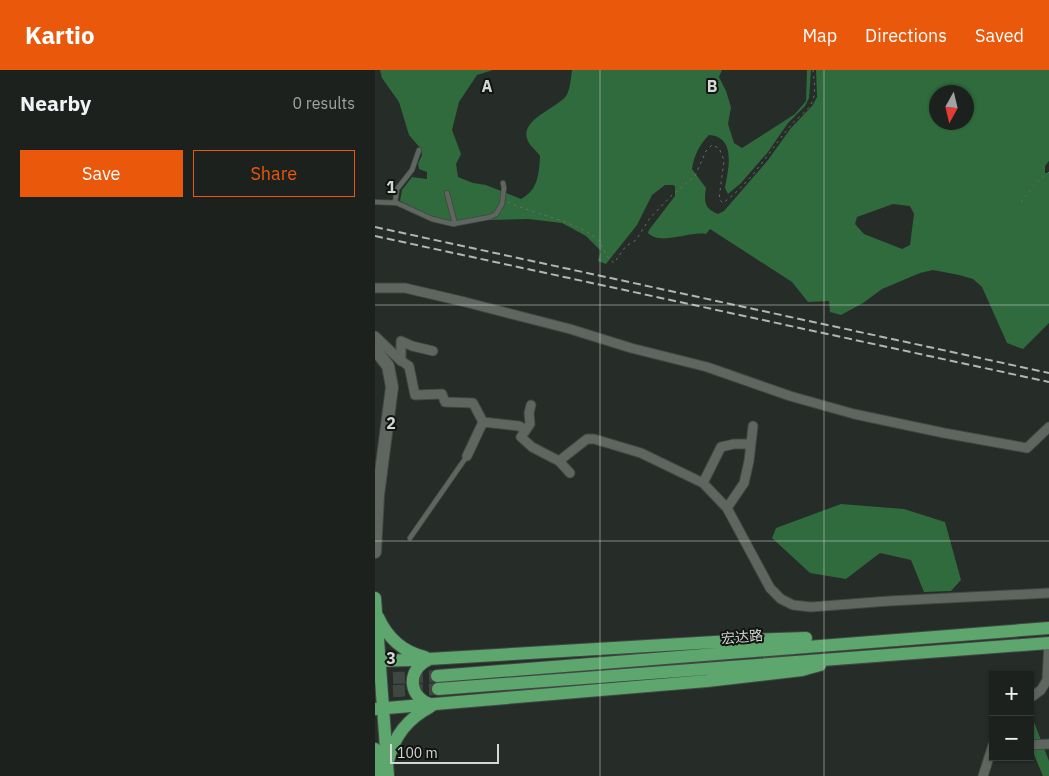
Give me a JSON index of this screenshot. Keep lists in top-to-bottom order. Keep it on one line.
{"streets":{"main road":["宏达路"]},"scale_bar":"100 m","north":"bottom","page":{"header":"Kartio","nav":["Map","Directions","Saved"],"heading":["Nearby","0 results"],"buttons":["Save","Share"],"map_buttons":["+","−"],"scale":"100 m"},"grid":{"columns":["A","B"],"rows":["1","2","3"]}}
